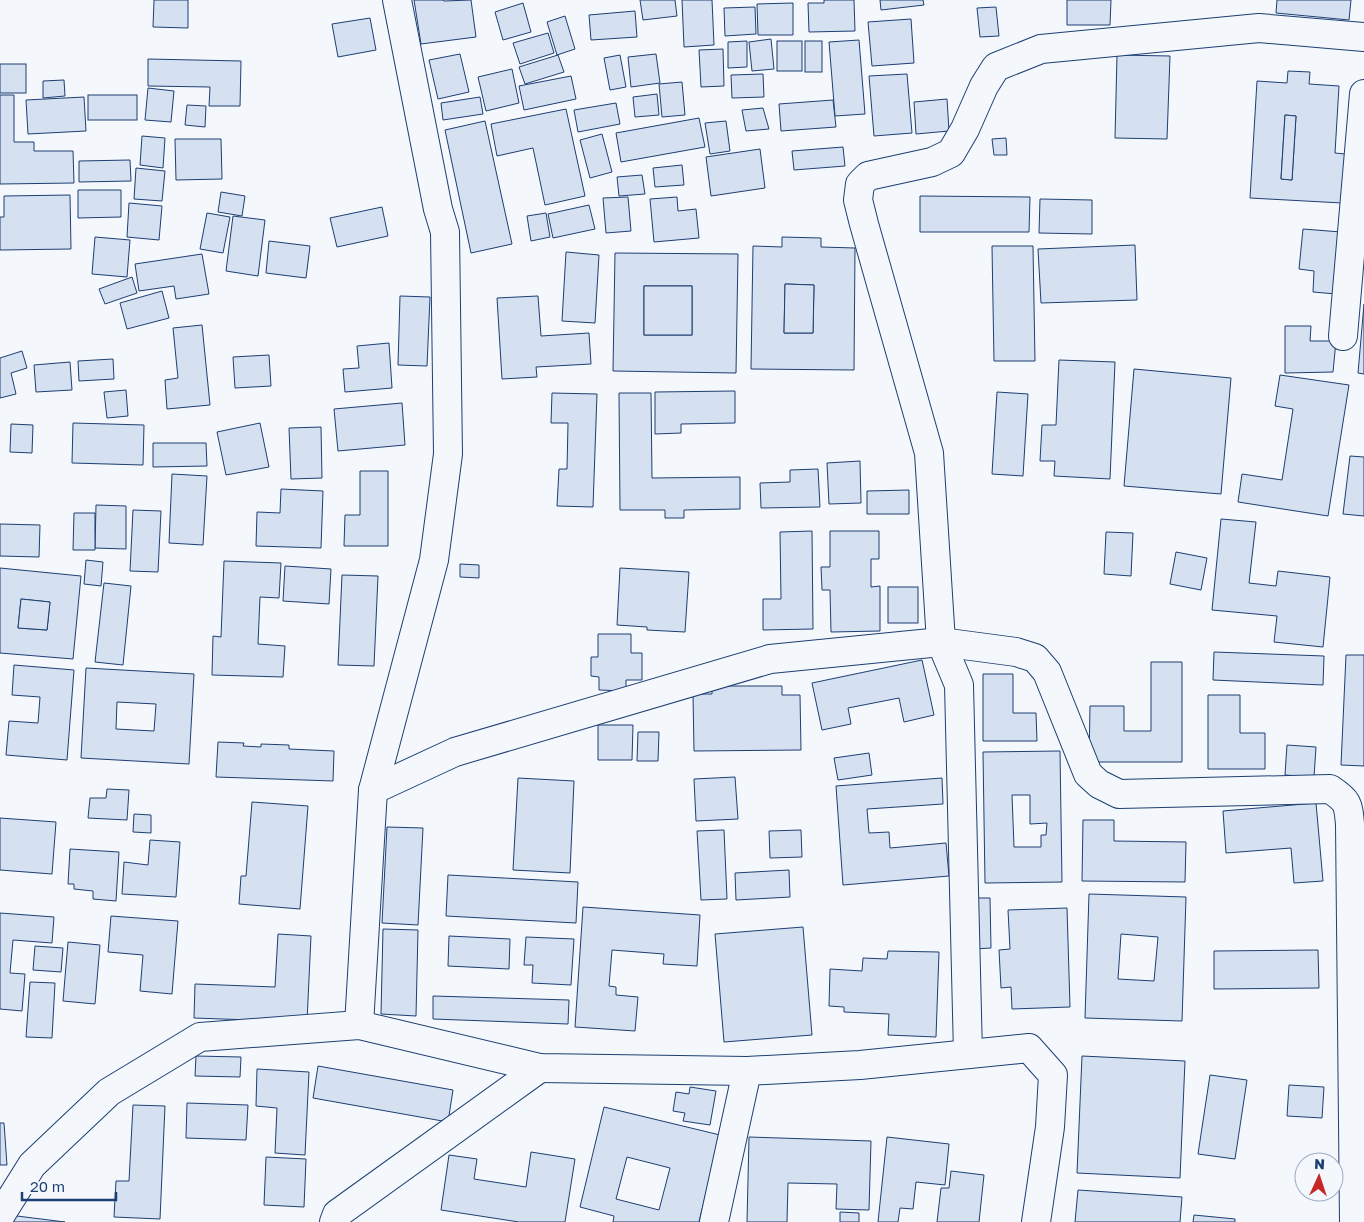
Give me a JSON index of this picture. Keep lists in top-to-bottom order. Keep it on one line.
{"scale_bar":"20 m","north":"top"}
